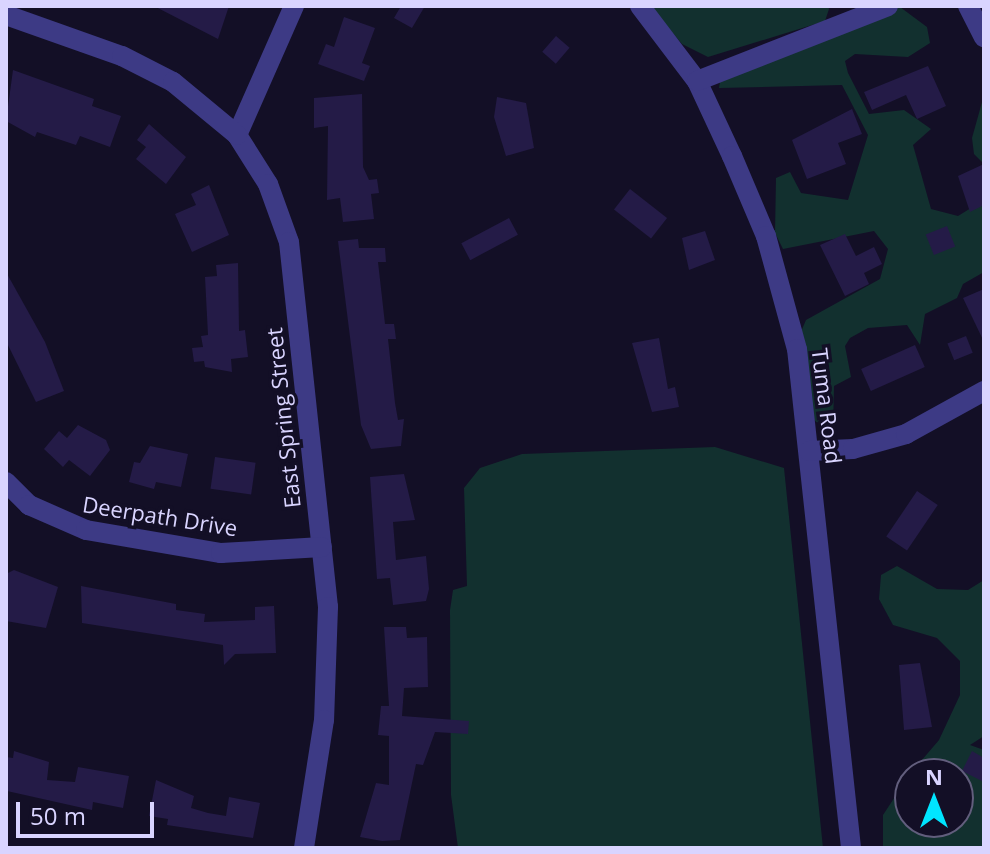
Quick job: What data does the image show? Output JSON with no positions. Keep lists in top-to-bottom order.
{
  "streets": {
    "street": ["Tuma Road", "East Spring Street", "Deerpath Drive"]
  },
  "crossings": [
    ["East Spring Street", "Deerpath Drive"]
  ],
  "scale_bar": "50 m",
  "north": "top"
}
